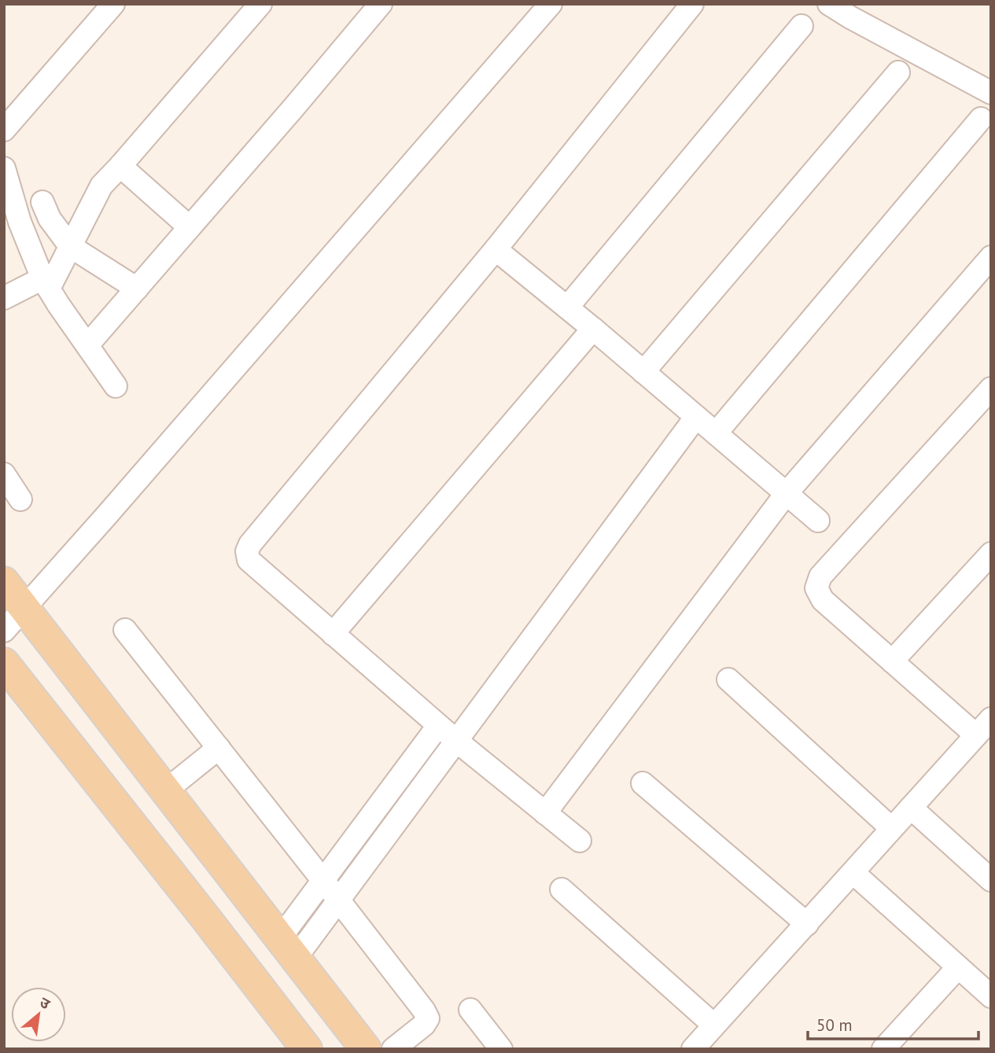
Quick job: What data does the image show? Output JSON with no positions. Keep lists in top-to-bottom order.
{
  "scale_bar": "50 m",
  "north": "top right"
}
